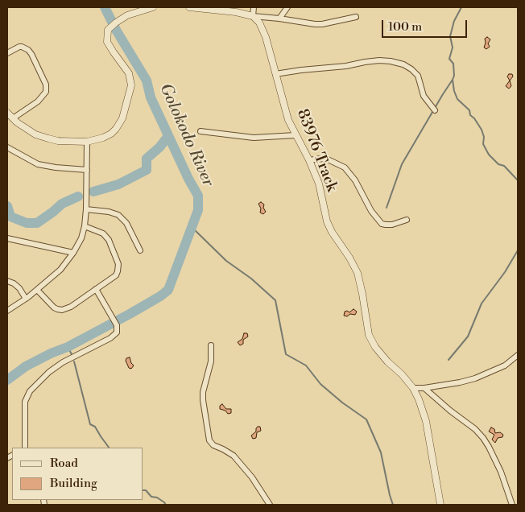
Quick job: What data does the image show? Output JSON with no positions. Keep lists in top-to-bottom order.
{
  "streets": {
    "street": ["83976 Track"]
  },
  "water": ["Golokodo River"],
  "legend": ["Road", "Building"],
  "scale_bar": "100 m"
}
